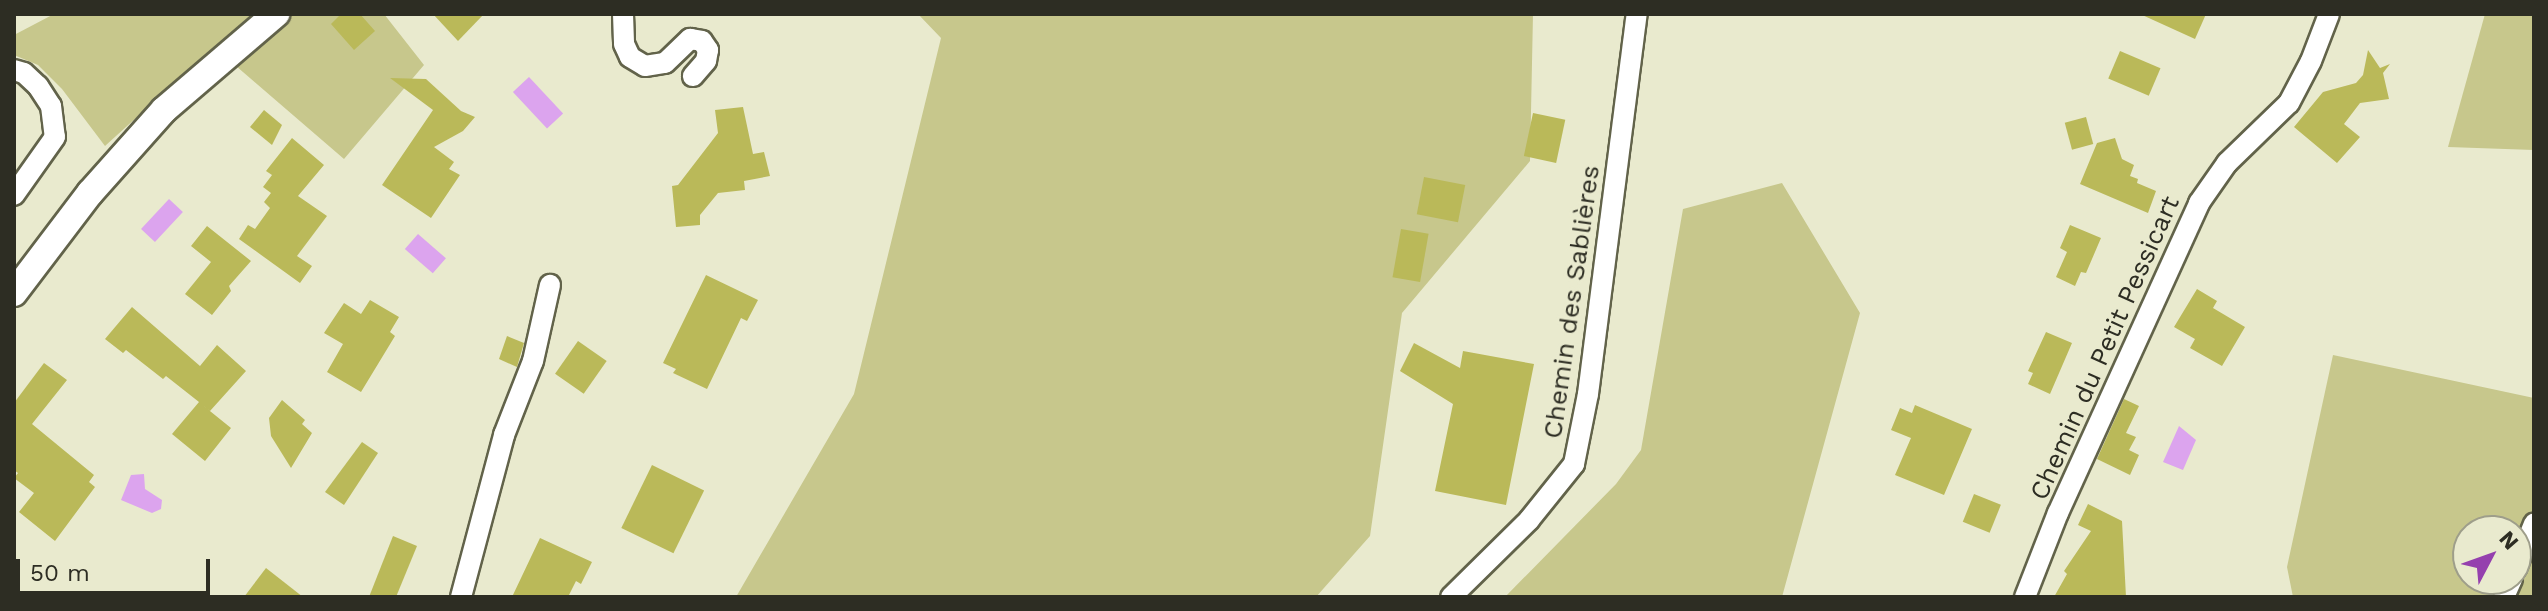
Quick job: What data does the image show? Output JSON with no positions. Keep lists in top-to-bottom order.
{
  "streets": {
    "street": ["Chemin des Sablières", "Chemin du Petit Pessicart"]
  },
  "scale_bar": "50 m",
  "north": "top right"
}
